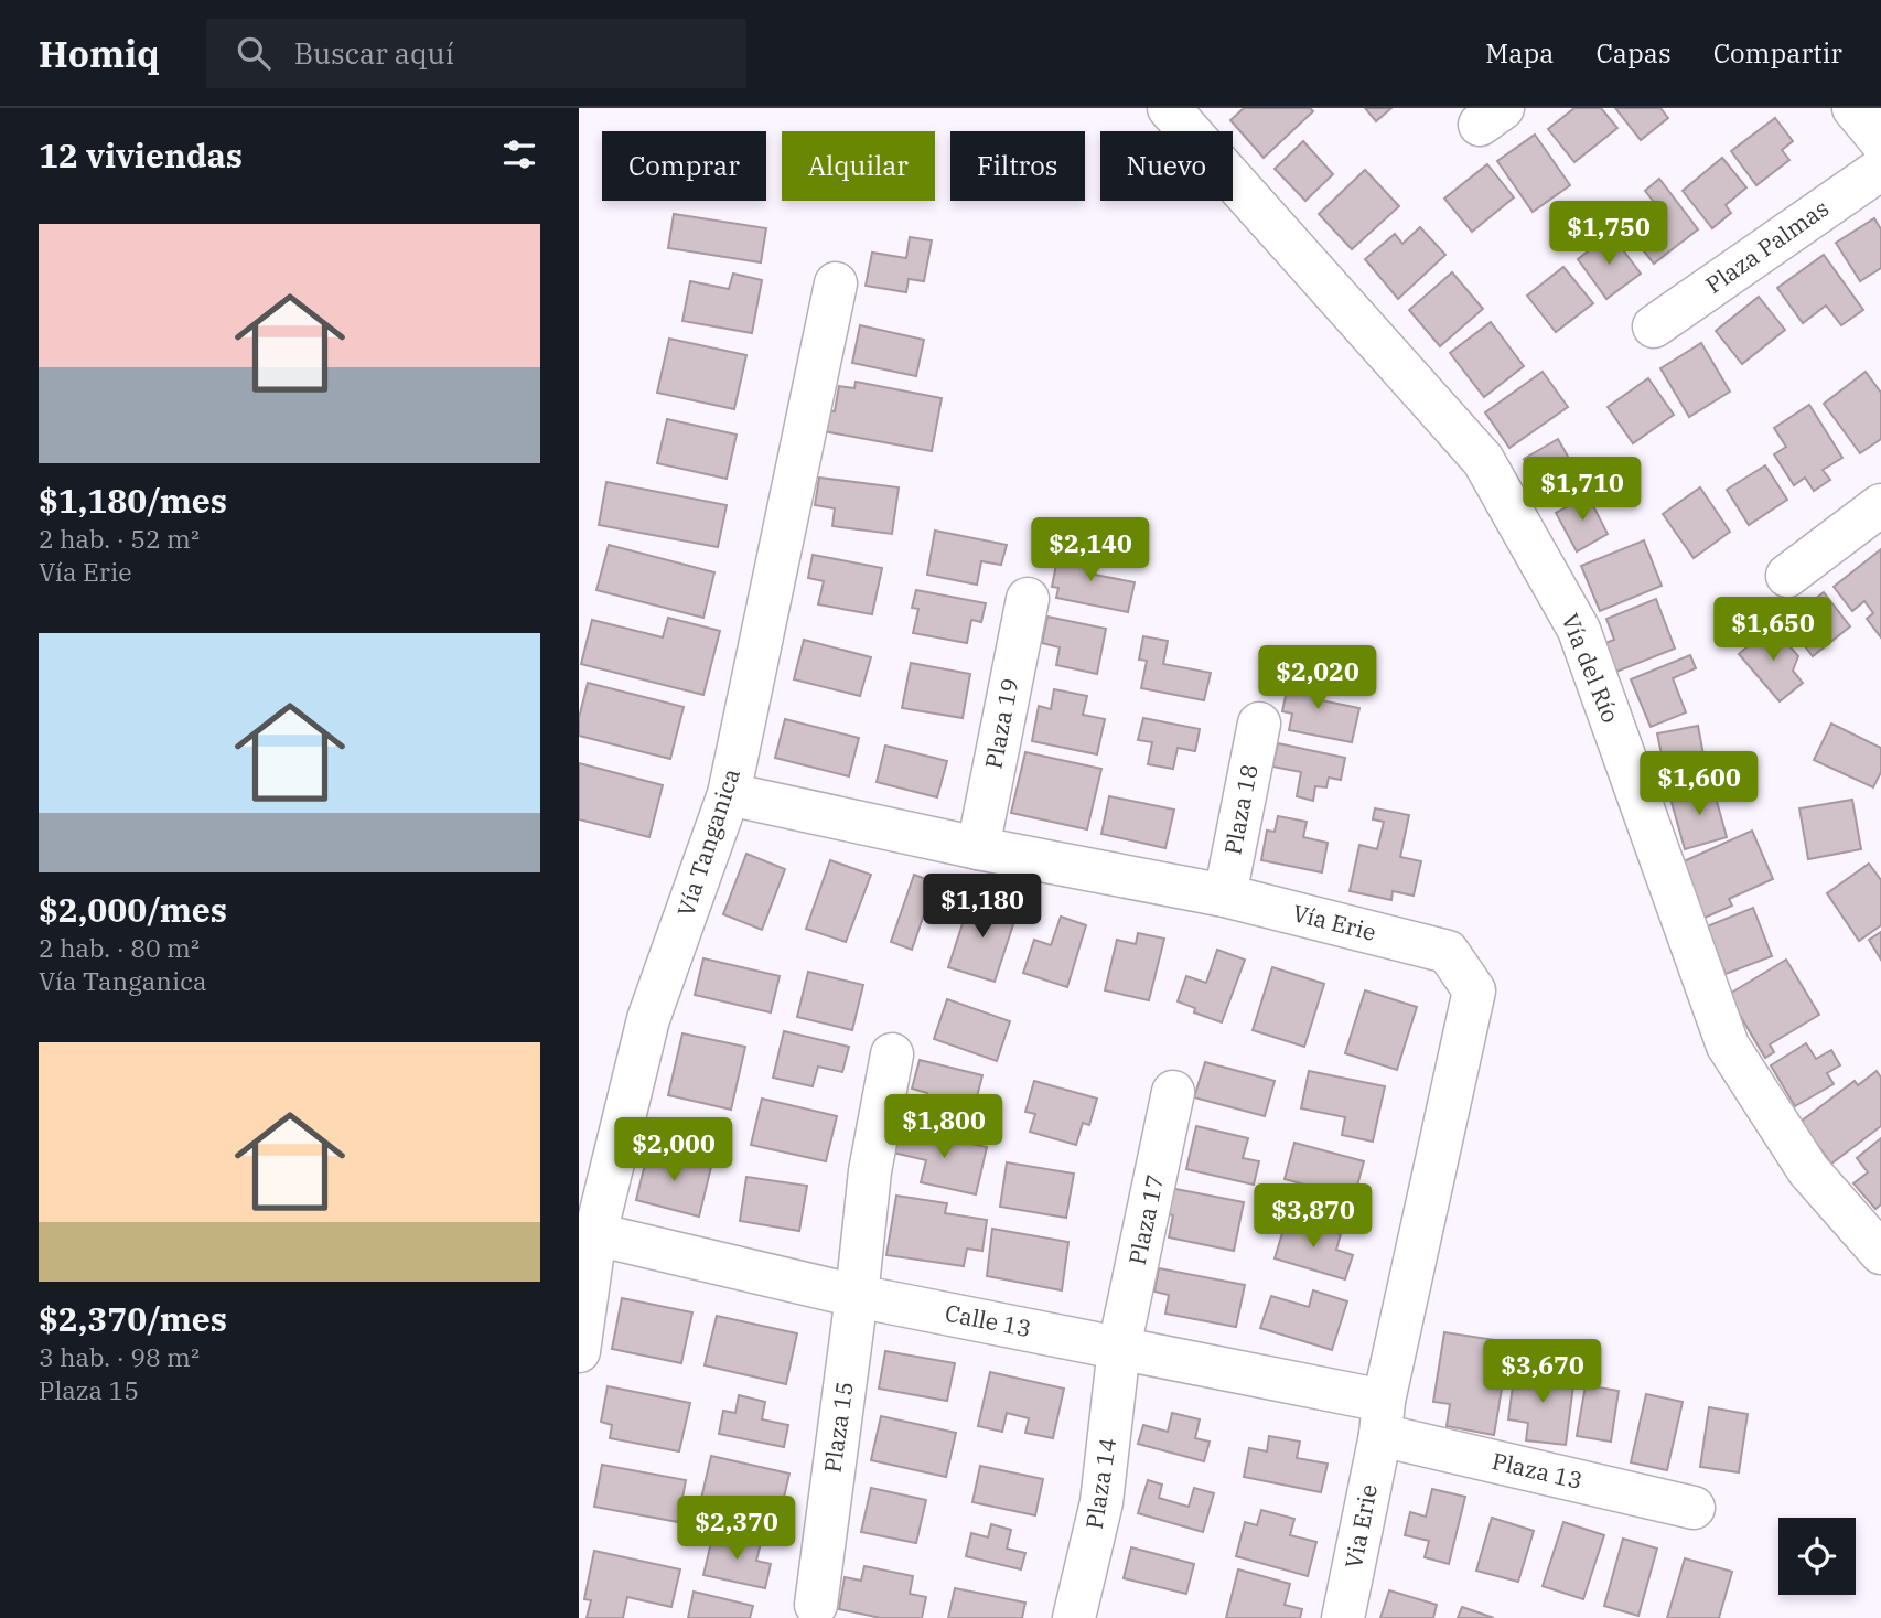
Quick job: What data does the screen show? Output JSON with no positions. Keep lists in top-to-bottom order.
{
  "streets": {
    "street": [
      "Plaza Palmas",
      "Vía del Río",
      "Plaza 19",
      "Plaza 18",
      "Vía Tanganica",
      "Vía Erie",
      "Plaza 17",
      "Calle 13",
      "Plaza 15",
      "Plaza 13",
      "Plaza 14",
      "Via Erie"
    ]
  },
  "crossings": [
    ["Plaza 19", "Vía Erie"],
    ["Plaza 18", "Vía Erie"],
    ["Vía Tanganica", "Vía Erie"],
    ["Vía Tanganica", "Calle 13"],
    ["Vía Erie", "Calle 13"],
    ["Vía Erie", "Plaza 13"],
    ["Vía Erie", "Via Erie"],
    ["Plaza 17", "Calle 13"],
    ["Plaza 17", "Plaza 14"],
    ["Calle 13", "Plaza 15"],
    ["Calle 13", "Plaza 13"],
    ["Calle 13", "Plaza 14"],
    ["Calle 13", "Via Erie"],
    ["Plaza 13", "Via Erie"]
  ],
  "page": {
    "header": "Homiq",
    "search": "Buscar aquí",
    "nav": ["Mapa", "Capas", "Compartir"],
    "heading": "12 viviendas",
    "chip": [
      "Comprar",
      "Alquilar",
      "Filtros",
      "Nuevo"
    ],
    "list": [
      {
        "name": "$1,180/mes",
        "note": "2 hab. · 52 m² · Vía Erie"
      },
      {
        "name": "$2,000/mes",
        "note": "2 hab. · 80 m² · Vía Tanganica"
      },
      {
        "name": "$2,370/mes",
        "note": "3 hab. · 98 m² · Plaza 15"
      }
    ],
    "price": [
      "$1,750",
      "$1,710",
      "$2,140",
      "$1,650",
      "$2,020",
      "$1,600",
      "$1,180",
      "$1,800",
      "$2,000",
      "$3,870",
      "$3,670",
      "$2,370"
    ]
  }
}
